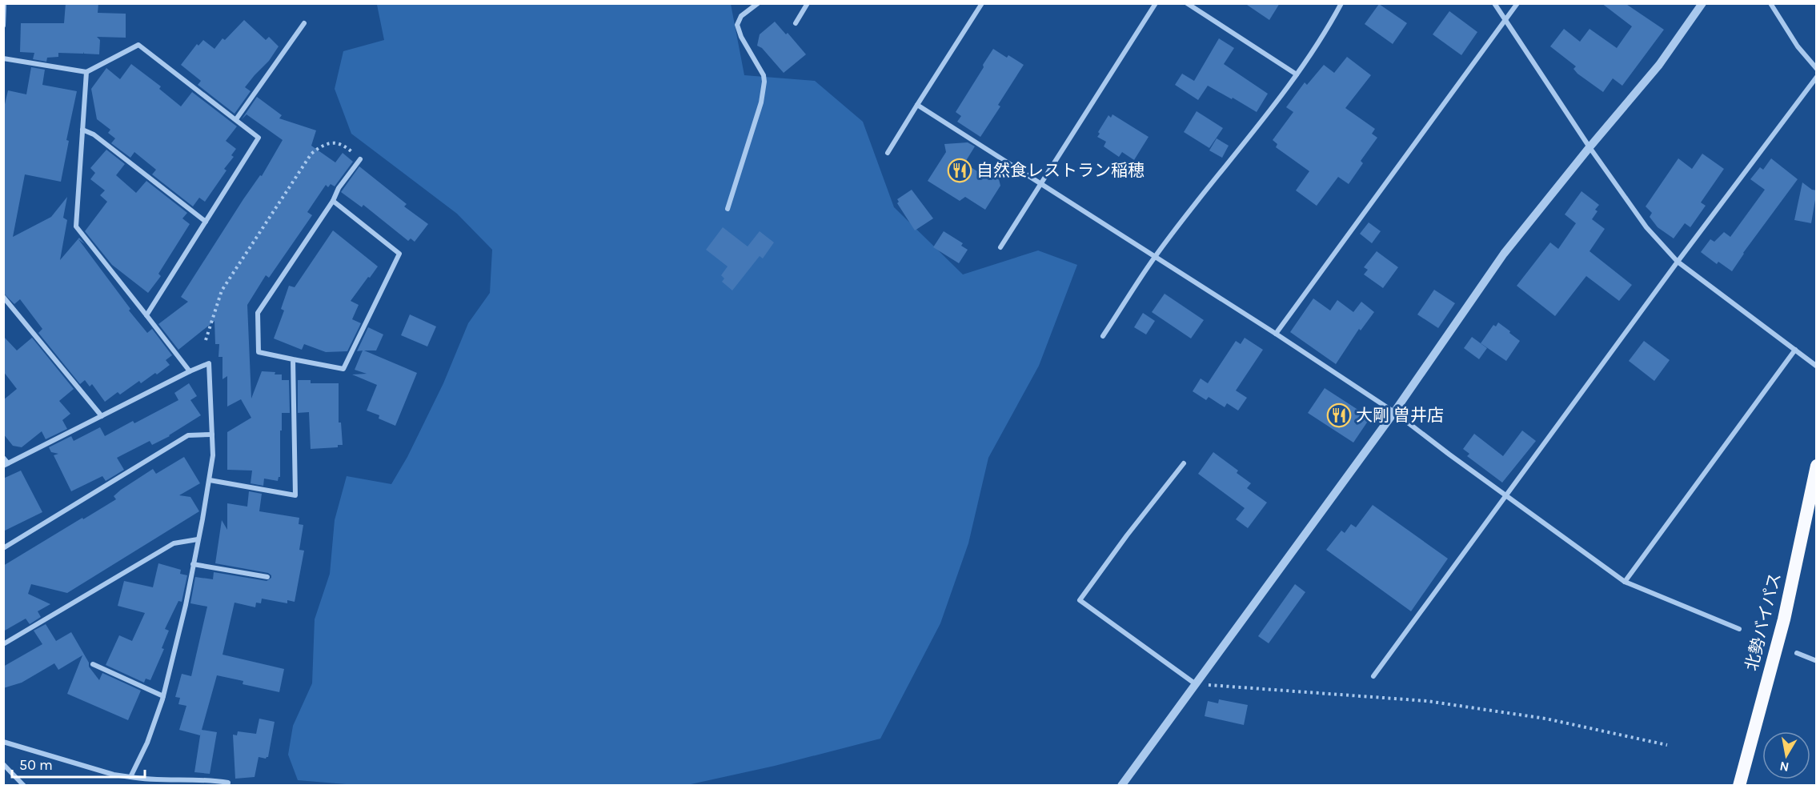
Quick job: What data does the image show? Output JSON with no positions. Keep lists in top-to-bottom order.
{
  "streets": {
    "highway": ["北勢バイパス"]
  },
  "places": {
    "restaurant": ["自然食レストラン稲穂", "大剛 曽井店"]
  },
  "scale_bar": "50 m",
  "north": "bottom"
}
